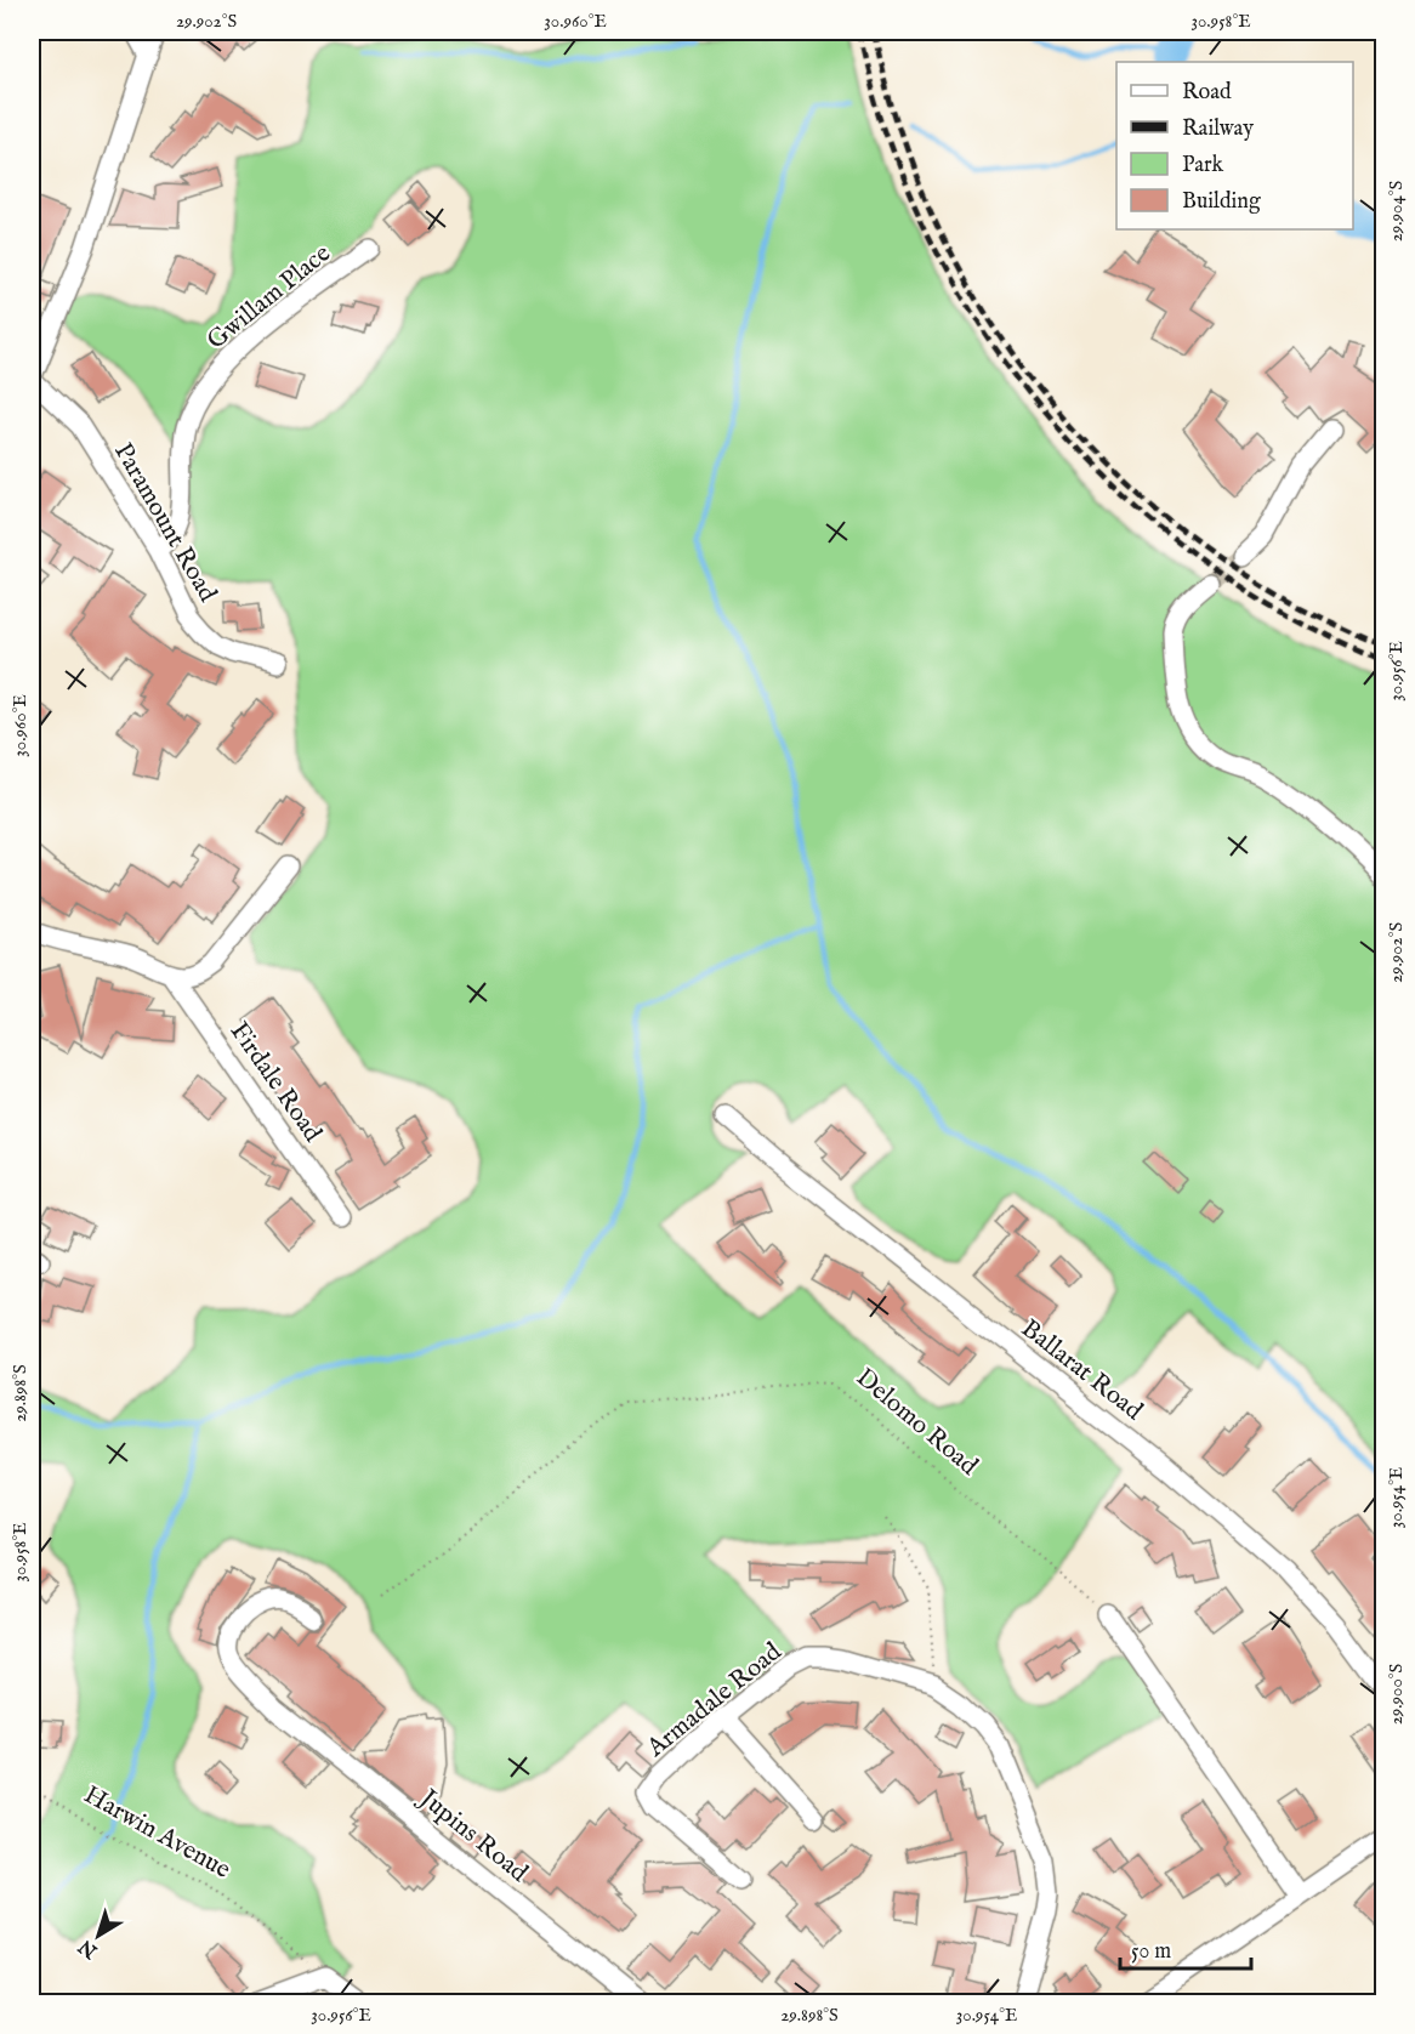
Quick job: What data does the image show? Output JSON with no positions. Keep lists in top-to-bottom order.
{
  "streets": {
    "street": [
      "Gwillam Place",
      "Paramount Road",
      "Firdale Road",
      "Ballarat Road",
      "Armadale Road",
      "Jupins Road"
    ],
    "path": ["Delomo Road", "Harwin Avenue"]
  },
  "crossings": [
    ["Gwillam Place", "Paramount Road"]
  ],
  "legend": [
    "Road",
    "Railway",
    "Park",
    "Building"
  ],
  "scale_bar": "50 m",
  "north": "bottom left",
  "coordinates": [
    "29.902°S",
    "30.960°E",
    "30.958°E",
    "29.904°S",
    "30.956°E",
    "29.898°S",
    "30.954°E",
    "29.900°S"
  ]
}
